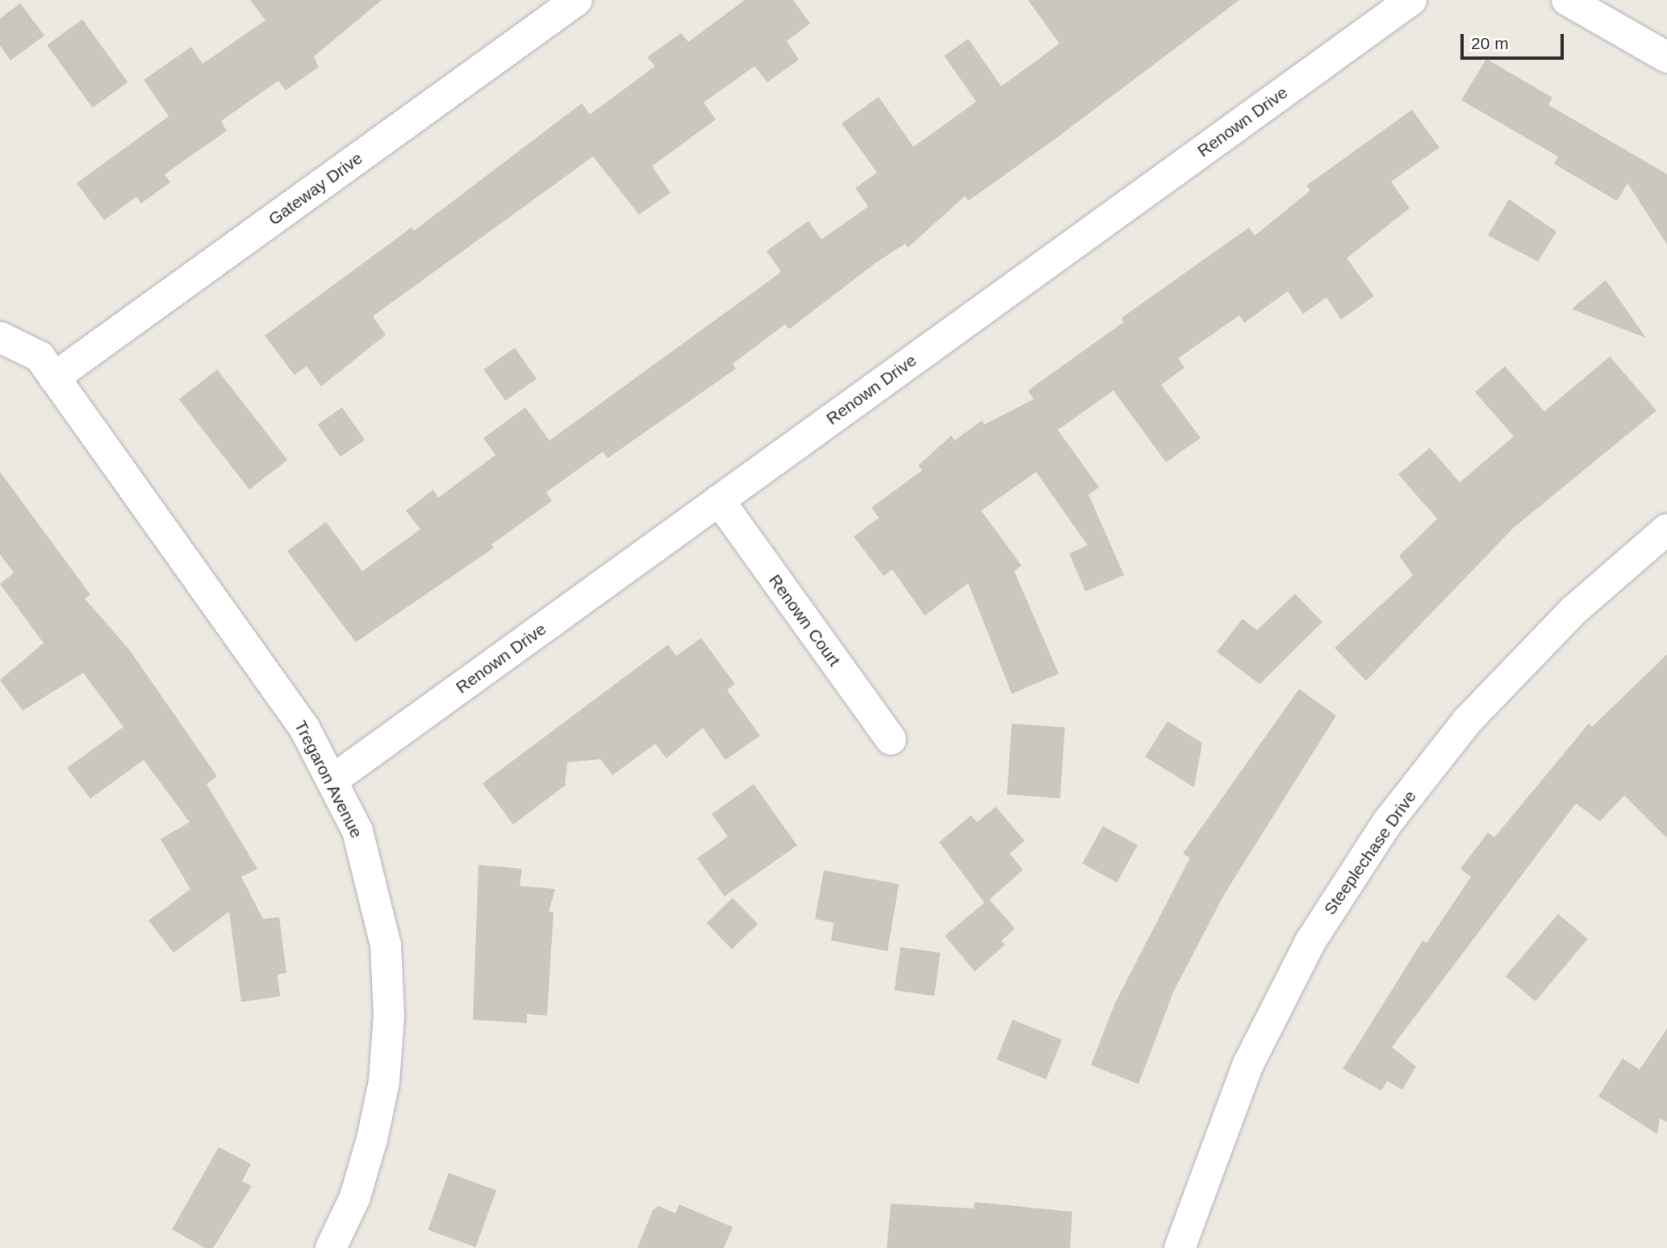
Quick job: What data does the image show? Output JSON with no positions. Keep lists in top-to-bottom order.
{
  "streets": {
    "street": [
      "Renown Drive",
      "Gateway Drive",
      "Renown Court",
      "Tregaron Avenue",
      "Steeplechase Drive"
    ]
  },
  "crossings": [
    ["Renown Drive", "Renown Court"],
    ["Renown Drive", "Tregaron Avenue"],
    ["Gateway Drive", "Tregaron Avenue"]
  ],
  "scale_bar": "20 m"
}
